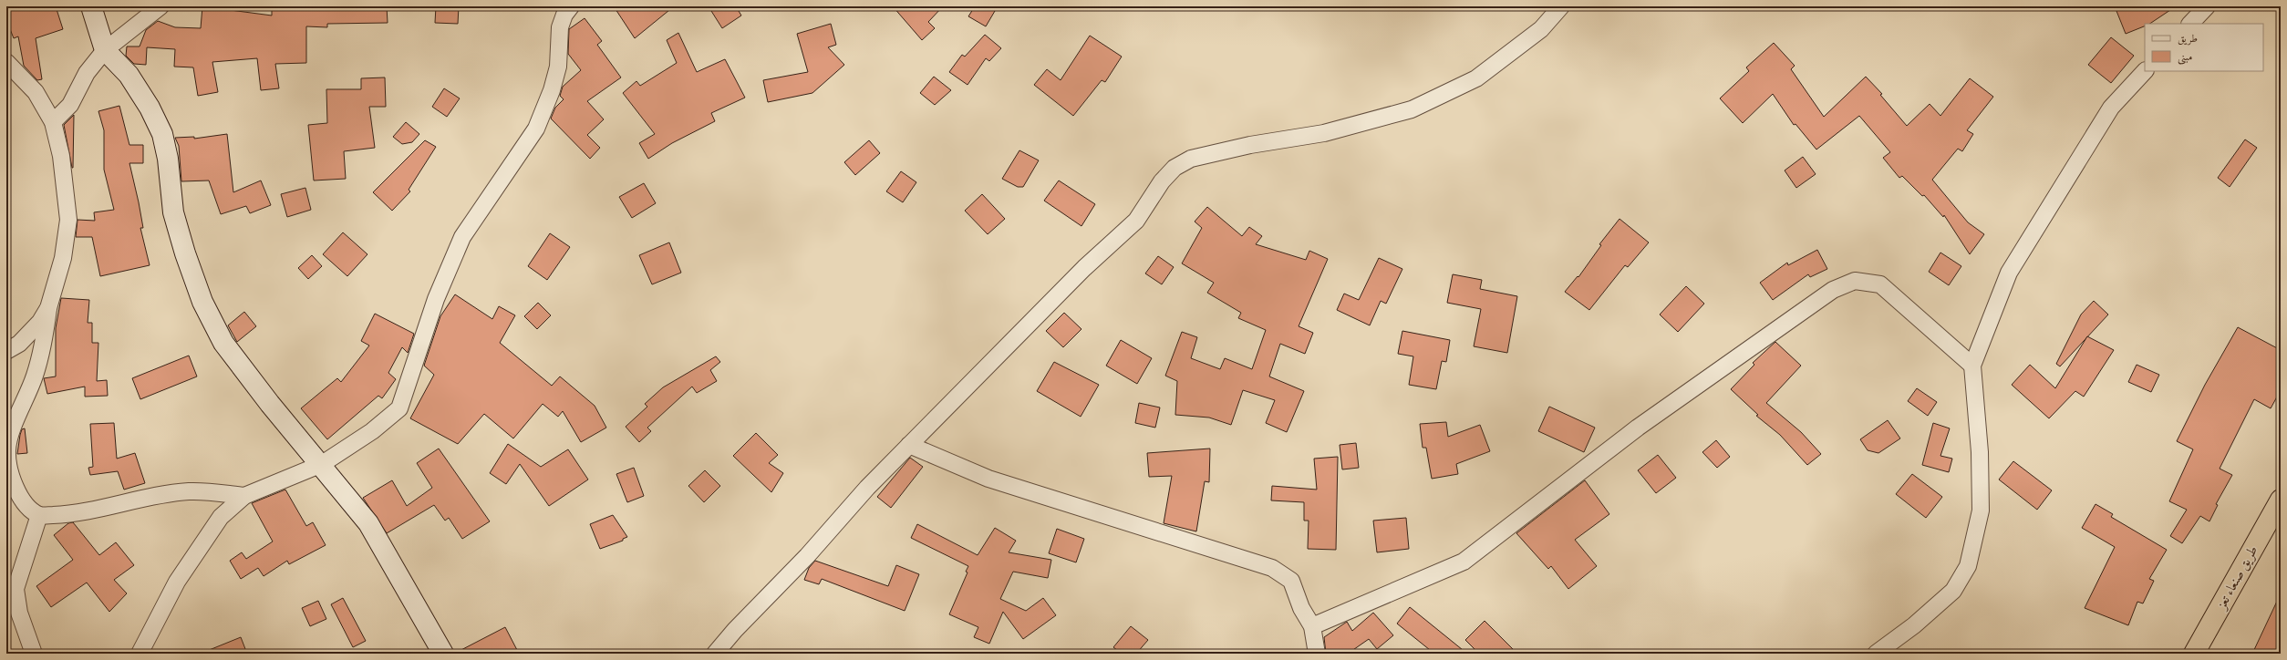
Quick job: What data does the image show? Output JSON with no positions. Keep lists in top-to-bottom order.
{
  "streets": {
    "highway": ["طريق صنعاء تعز"]
  },
  "legend": ["طريق", "مبنى"]
}
